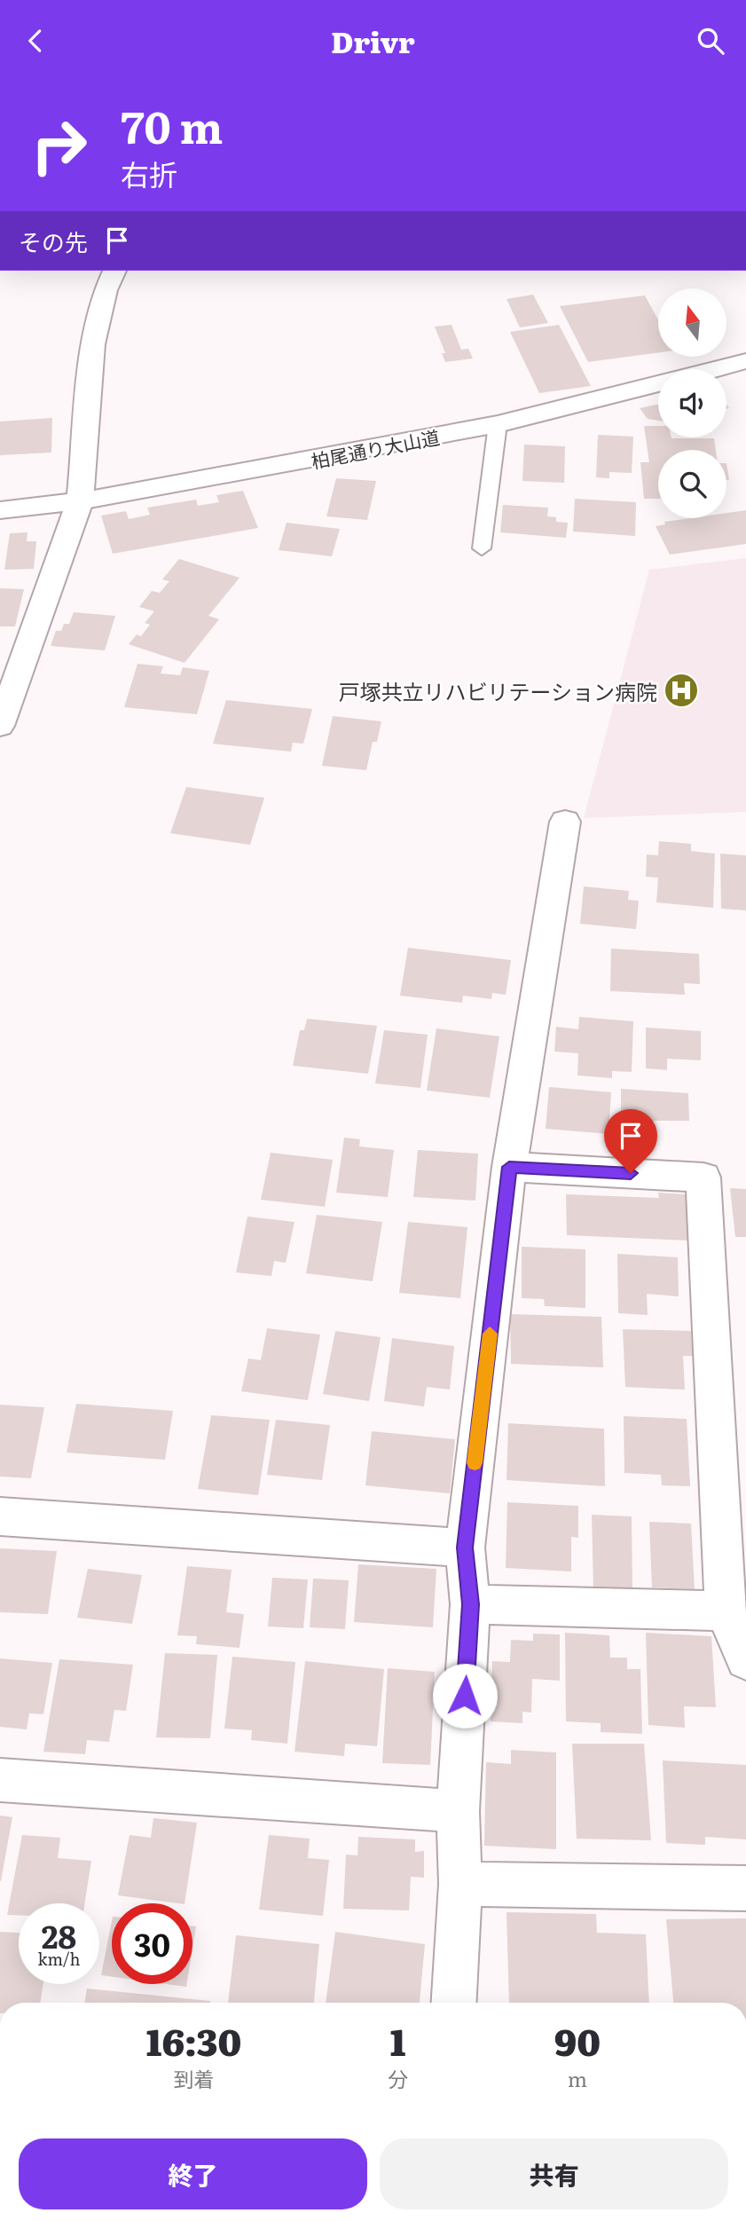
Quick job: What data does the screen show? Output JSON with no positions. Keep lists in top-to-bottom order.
{
  "streets": {
    "street": ["柏尾通り大山道"]
  },
  "places": {
    "hospital": ["戸塚共立リハビリテーション病院"]
  },
  "north": "top",
  "page": {
    "header": "Drivr",
    "turn": ["70 m", "右折"],
    "then": "その先",
    "speed": "28 km/h",
    "limit": "30",
    "eta": [
      "16:30",
      "到着",
      "1",
      "分",
      "90",
      "m"
    ],
    "buttons": ["終了", "共有"]
  }
}
